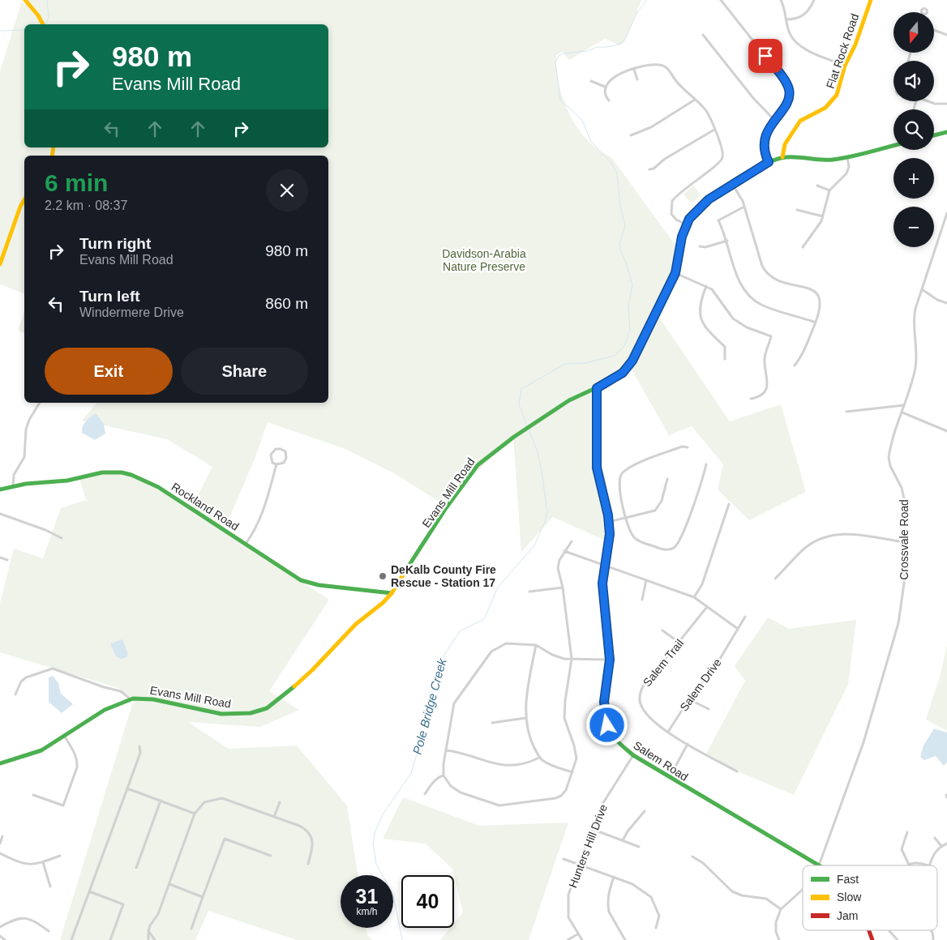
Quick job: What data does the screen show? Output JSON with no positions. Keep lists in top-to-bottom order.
{
  "streets": {
    "street": [
      "Flat Rock Road",
      "Evans Mill Road",
      "Rockland Road",
      "Crossvale Road",
      "Salem Trail",
      "Salem Drive",
      "Salem Road",
      "Hunters Hill Drive"
    ]
  },
  "crossings": [
    ["Flat Rock Road", "Evans Mill Road"],
    ["Evans Mill Road", "Rockland Road"],
    ["Evans Mill Road", "Salem Road"],
    ["Crossvale Road", "Salem Road"],
    ["Salem Trail", "Salem Drive"],
    ["Salem Road", "Hunters Hill Drive"]
  ],
  "water": ["Pole Bridge Creek"],
  "parks": ["Davidson-Arabia Nature Preserve"],
  "places": ["DeKalb County Fire Rescue - Station 17"],
  "legend": ["Fast", "Slow", "Jam"],
  "north": "bottom",
  "page": {
    "map_buttons": ["+", "−"],
    "turn": ["980 m", "Evans Mill Road"],
    "heading": ["6 min", "2.2 km · 08:37"],
    "list": [
      {
        "name": "Turn right",
        "note": "Evans Mill Road",
        "value": "980 m"
      },
      {
        "name": "Turn left",
        "note": "Windermere Drive",
        "value": "860 m"
      }
    ],
    "buttons": ["Exit", "Share"],
    "speed": "31 km/h",
    "limit": "40"
  }
}
